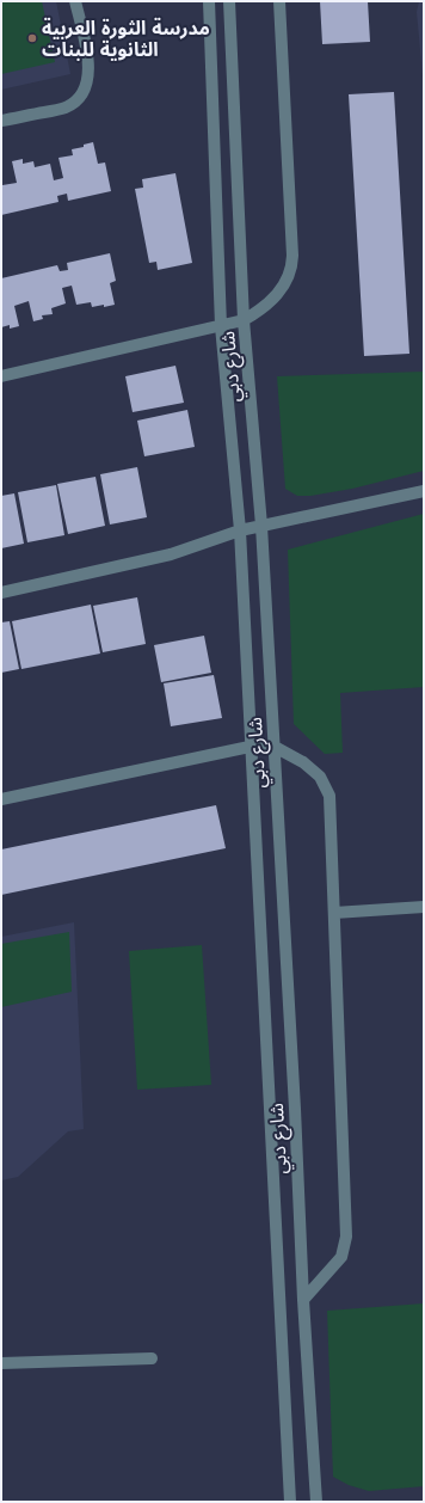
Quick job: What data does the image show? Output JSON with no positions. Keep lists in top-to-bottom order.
{
  "streets": {
    "street": ["شارع دبي"]
  },
  "places": ["مدرسة الثورة العربية الثانوية للبنات"]
}
